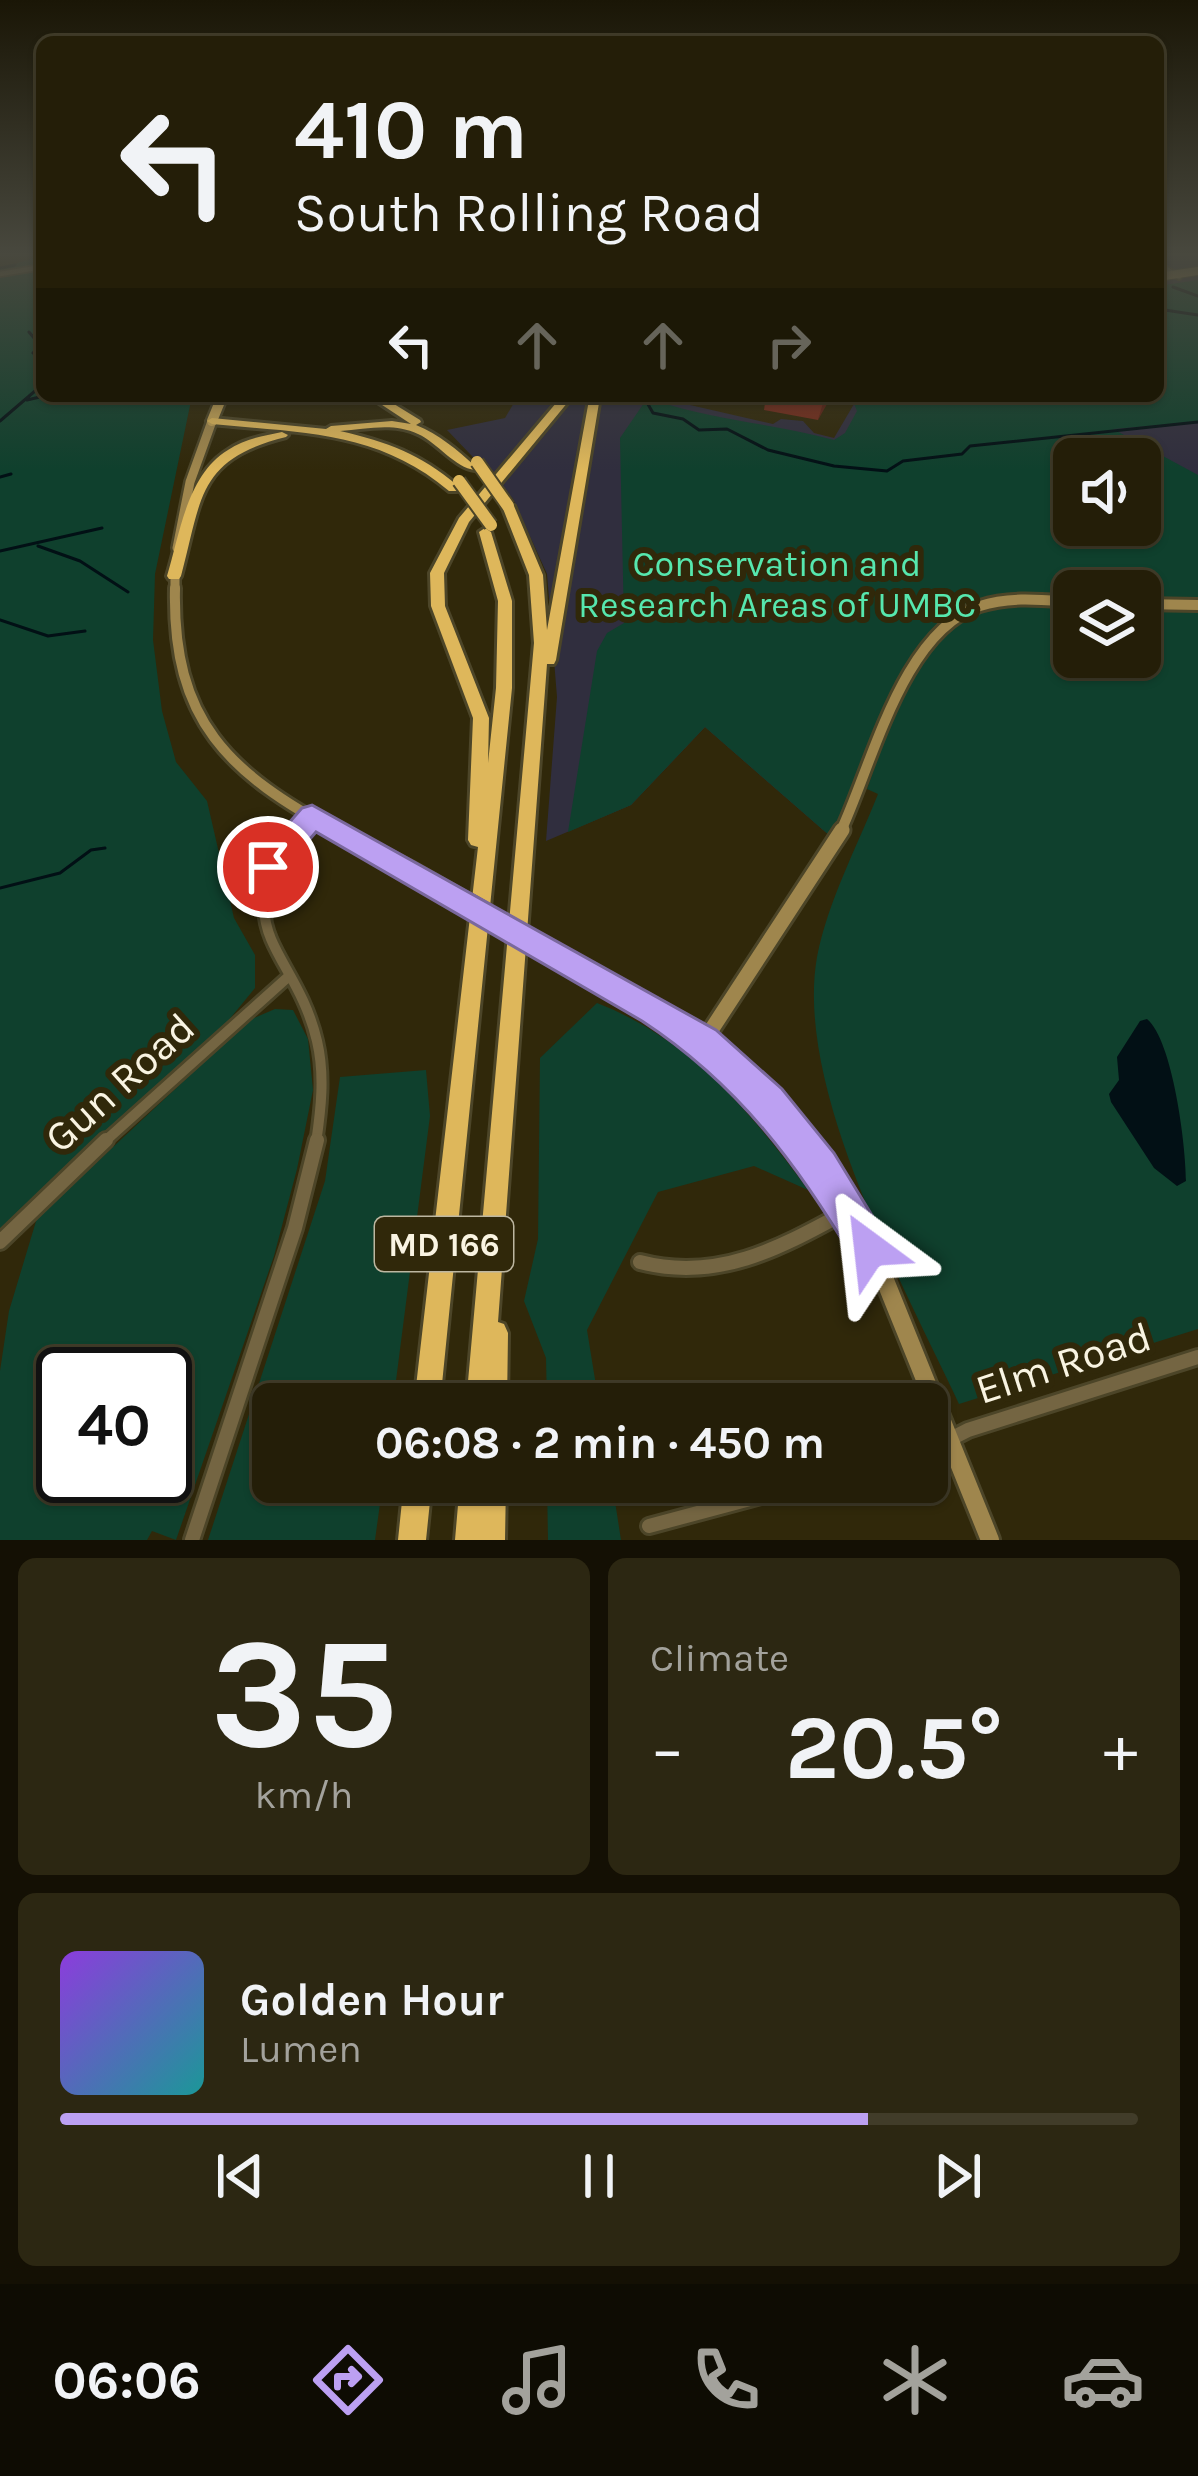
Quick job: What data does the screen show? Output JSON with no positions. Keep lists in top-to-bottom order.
{
  "streets": {
    "highway": ["MD 166"],
    "street": ["Gun Road", "Elm Road"]
  },
  "parks": ["Conservation and Research Areas of UMBC"],
  "page": {
    "turn": ["410 m", "South Rolling Road"],
    "limit": "40",
    "trip": "06:08 · 2 min · 450 m",
    "tile": [
      ["35", "km/h"],
      "Climate"
    ],
    "heat": ["−", "20.5°", "+"],
    "song": ["Golden Hour", "Lumen"],
    "tabs": "06:06"
  }
}
